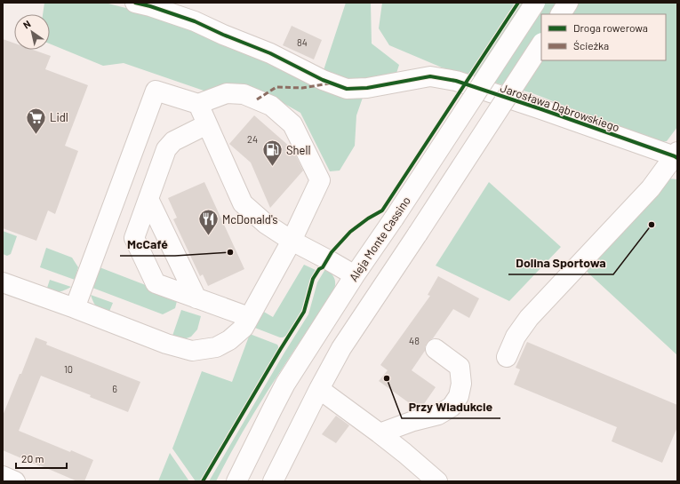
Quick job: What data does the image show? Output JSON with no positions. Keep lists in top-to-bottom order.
{
  "streets": {
    "street": ["Jarosława Dąbrowskiego", "Aleja Monte Cassino"]
  },
  "places": {
    "supermarket": ["Lidl"],
    "fuel station": ["Shell"],
    "other": ["Dolina Sportowa", "McCafé", "Przy Wiadukcie"],
    "restaurant": ["McDonald's"]
  },
  "house_numbers": [
    "84",
    "24",
    "48",
    "10",
    "6"
  ],
  "legend": ["Droga rowerowa", "Ścieżka"],
  "scale_bar": "20 m",
  "north": "top left"
}
